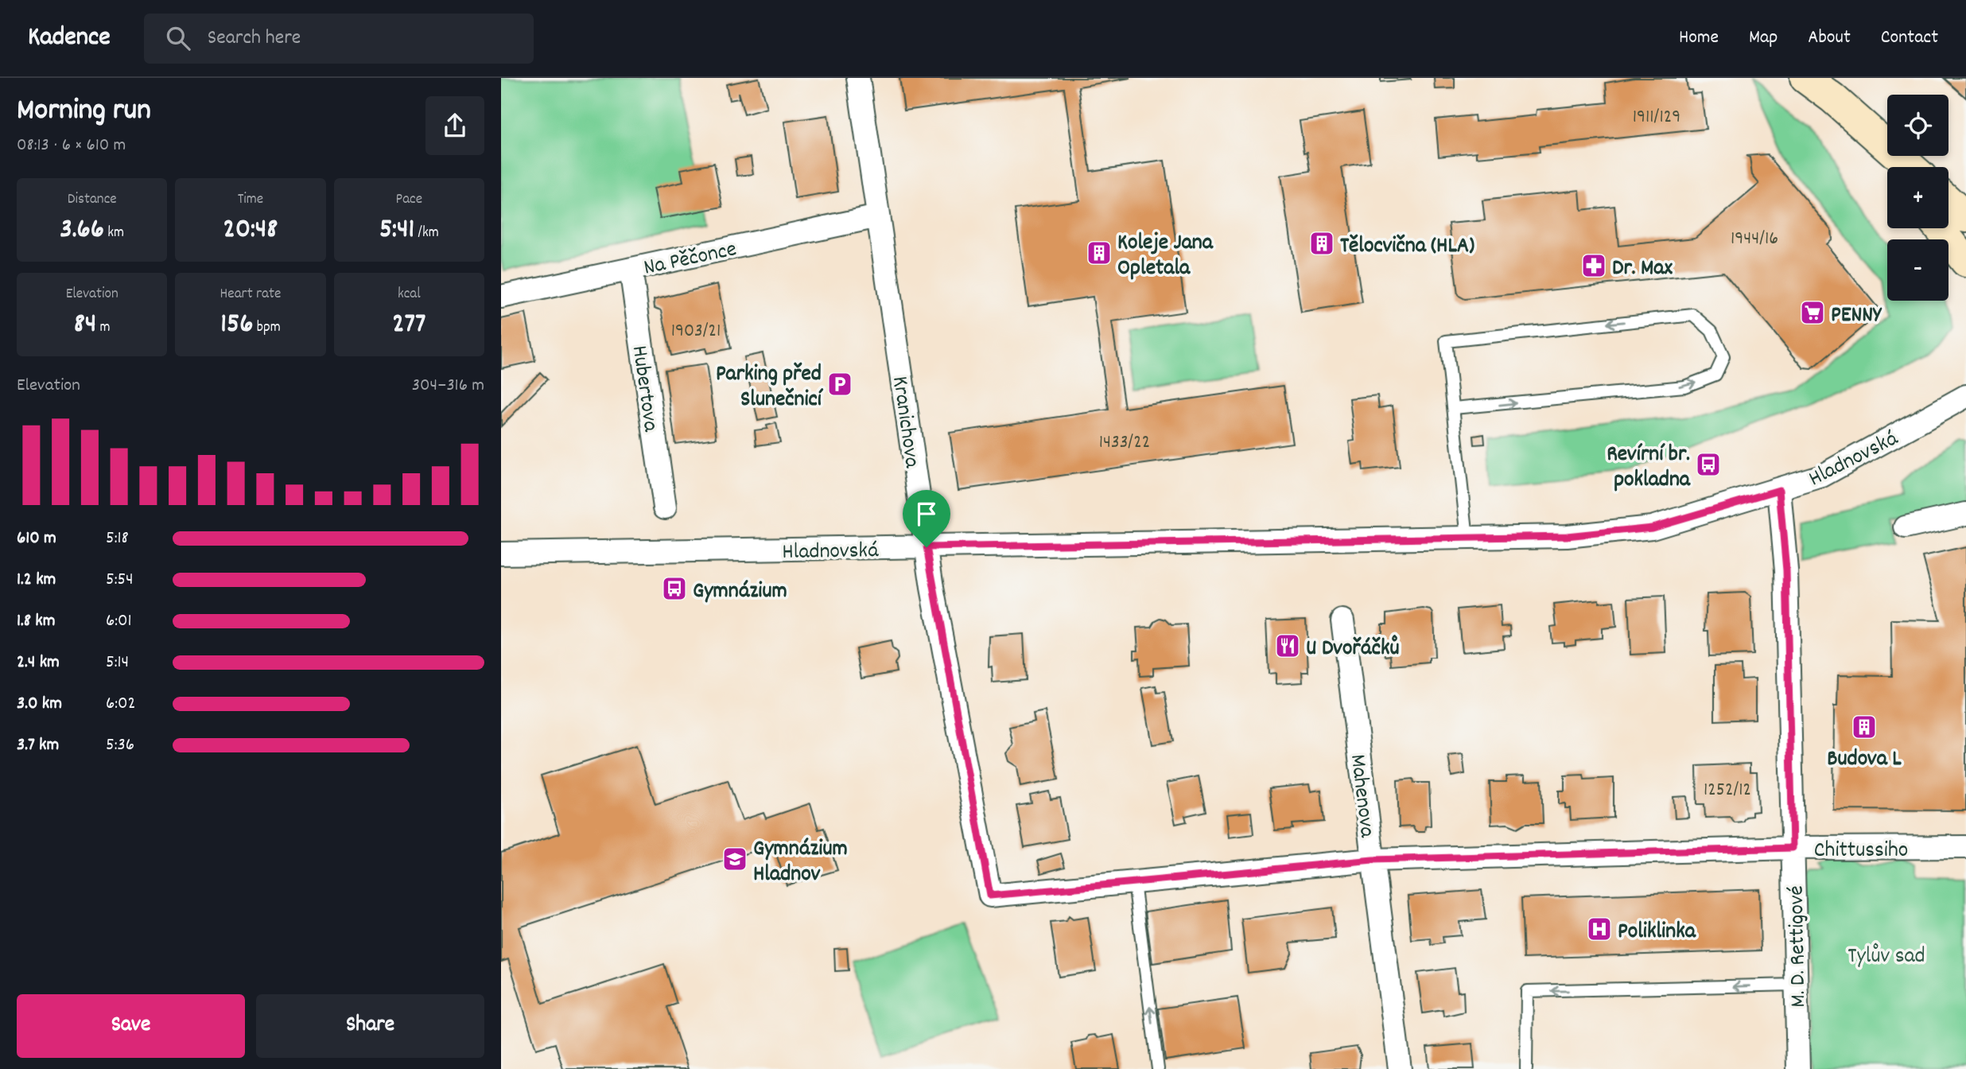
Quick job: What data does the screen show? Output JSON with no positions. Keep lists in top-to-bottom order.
{
  "streets": {
    "street": [
      "Na Pěčonce",
      "Hubertova",
      "Kranichova",
      "Hladnovská",
      "Mahenova",
      "Chittussiho",
      "M. D. Rettigové"
    ]
  },
  "crossings": [
    ["Na Pěčonce", "Hubertova"],
    ["Na Pěčonce", "Kranichova"],
    ["Kranichova", "Hladnovská"],
    ["Kranichova", "Chittussiho"],
    ["Hladnovská", "M. D. Rettigové"],
    ["Mahenova", "Chittussiho"],
    ["Chittussiho", "M. D. Rettigové"]
  ],
  "parks": ["Tylův sad"],
  "places": {
    "building": ["Tělocvična (HLA)", "Koleje Jana Opletala", "Budova L"],
    "pharmacy": ["Dr. Max"],
    "supermarket": ["PENNY"],
    "parking": ["Parking před Slunečnicí"],
    "bus stop": ["Revírní br. pokladna", "Gymnázium"],
    "restaurant": ["U Dvořáčků"],
    "school or university": ["Gymnázium Hladnov"],
    "hospital": ["Poliklinka"]
  },
  "house_numbers": [
    "1911/129",
    "1944/16",
    "1903/21",
    "1433/22",
    "1252/12"
  ],
  "page": {
    "header": "Kadence",
    "search": "Search here",
    "nav": [
      "Home",
      "Map",
      "About",
      "Contact"
    ],
    "heading": ["Morning run", "08:13 · 6 × 610 m"],
    "map_buttons": ["+", "−"],
    "stats": [
      ["Distance", "3.66 km"],
      ["Time", "20:48"],
      ["Pace", "5:41 /km"],
      ["Elevation", "84 m"],
      ["Heart rate", "156 bpm"],
      ["kcal", "277"]
    ],
    "chart": ["Elevation", "304–316 m"],
    "list": [
      {
        "name": "610 m",
        "note": "5:18"
      },
      {
        "name": "1.2 km",
        "note": "5:54"
      },
      {
        "name": "1.8 km",
        "note": "6:01"
      },
      {
        "name": "2.4 km",
        "note": "5:14"
      },
      {
        "name": "3.0 km",
        "note": "6:02"
      },
      {
        "name": "3.7 km",
        "note": "5:36"
      }
    ],
    "buttons": ["Save", "Share"]
  }
}
